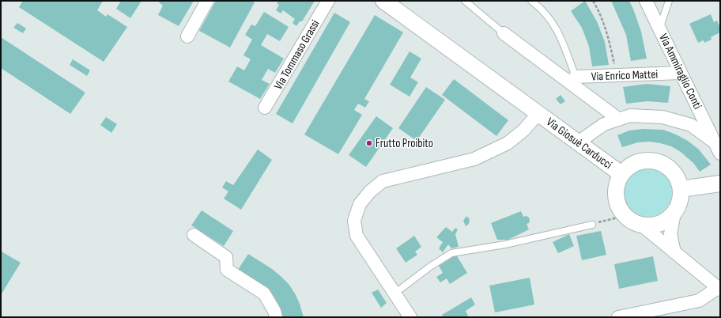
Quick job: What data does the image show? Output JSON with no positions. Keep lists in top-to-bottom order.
{
  "streets": {
    "street": [
      "Via Tommaso Grassi",
      "Via Ammiraglio Conti",
      "Via Enrico Mattei",
      "Via Giosuè Carducci"
    ]
  },
  "crossings": [
    ["Via Ammiraglio Conti", "Via Enrico Mattei"],
    ["Via Ammiraglio Conti", "Via Giosuè Carducci"]
  ],
  "places": ["Frutto Proibito"]
}
